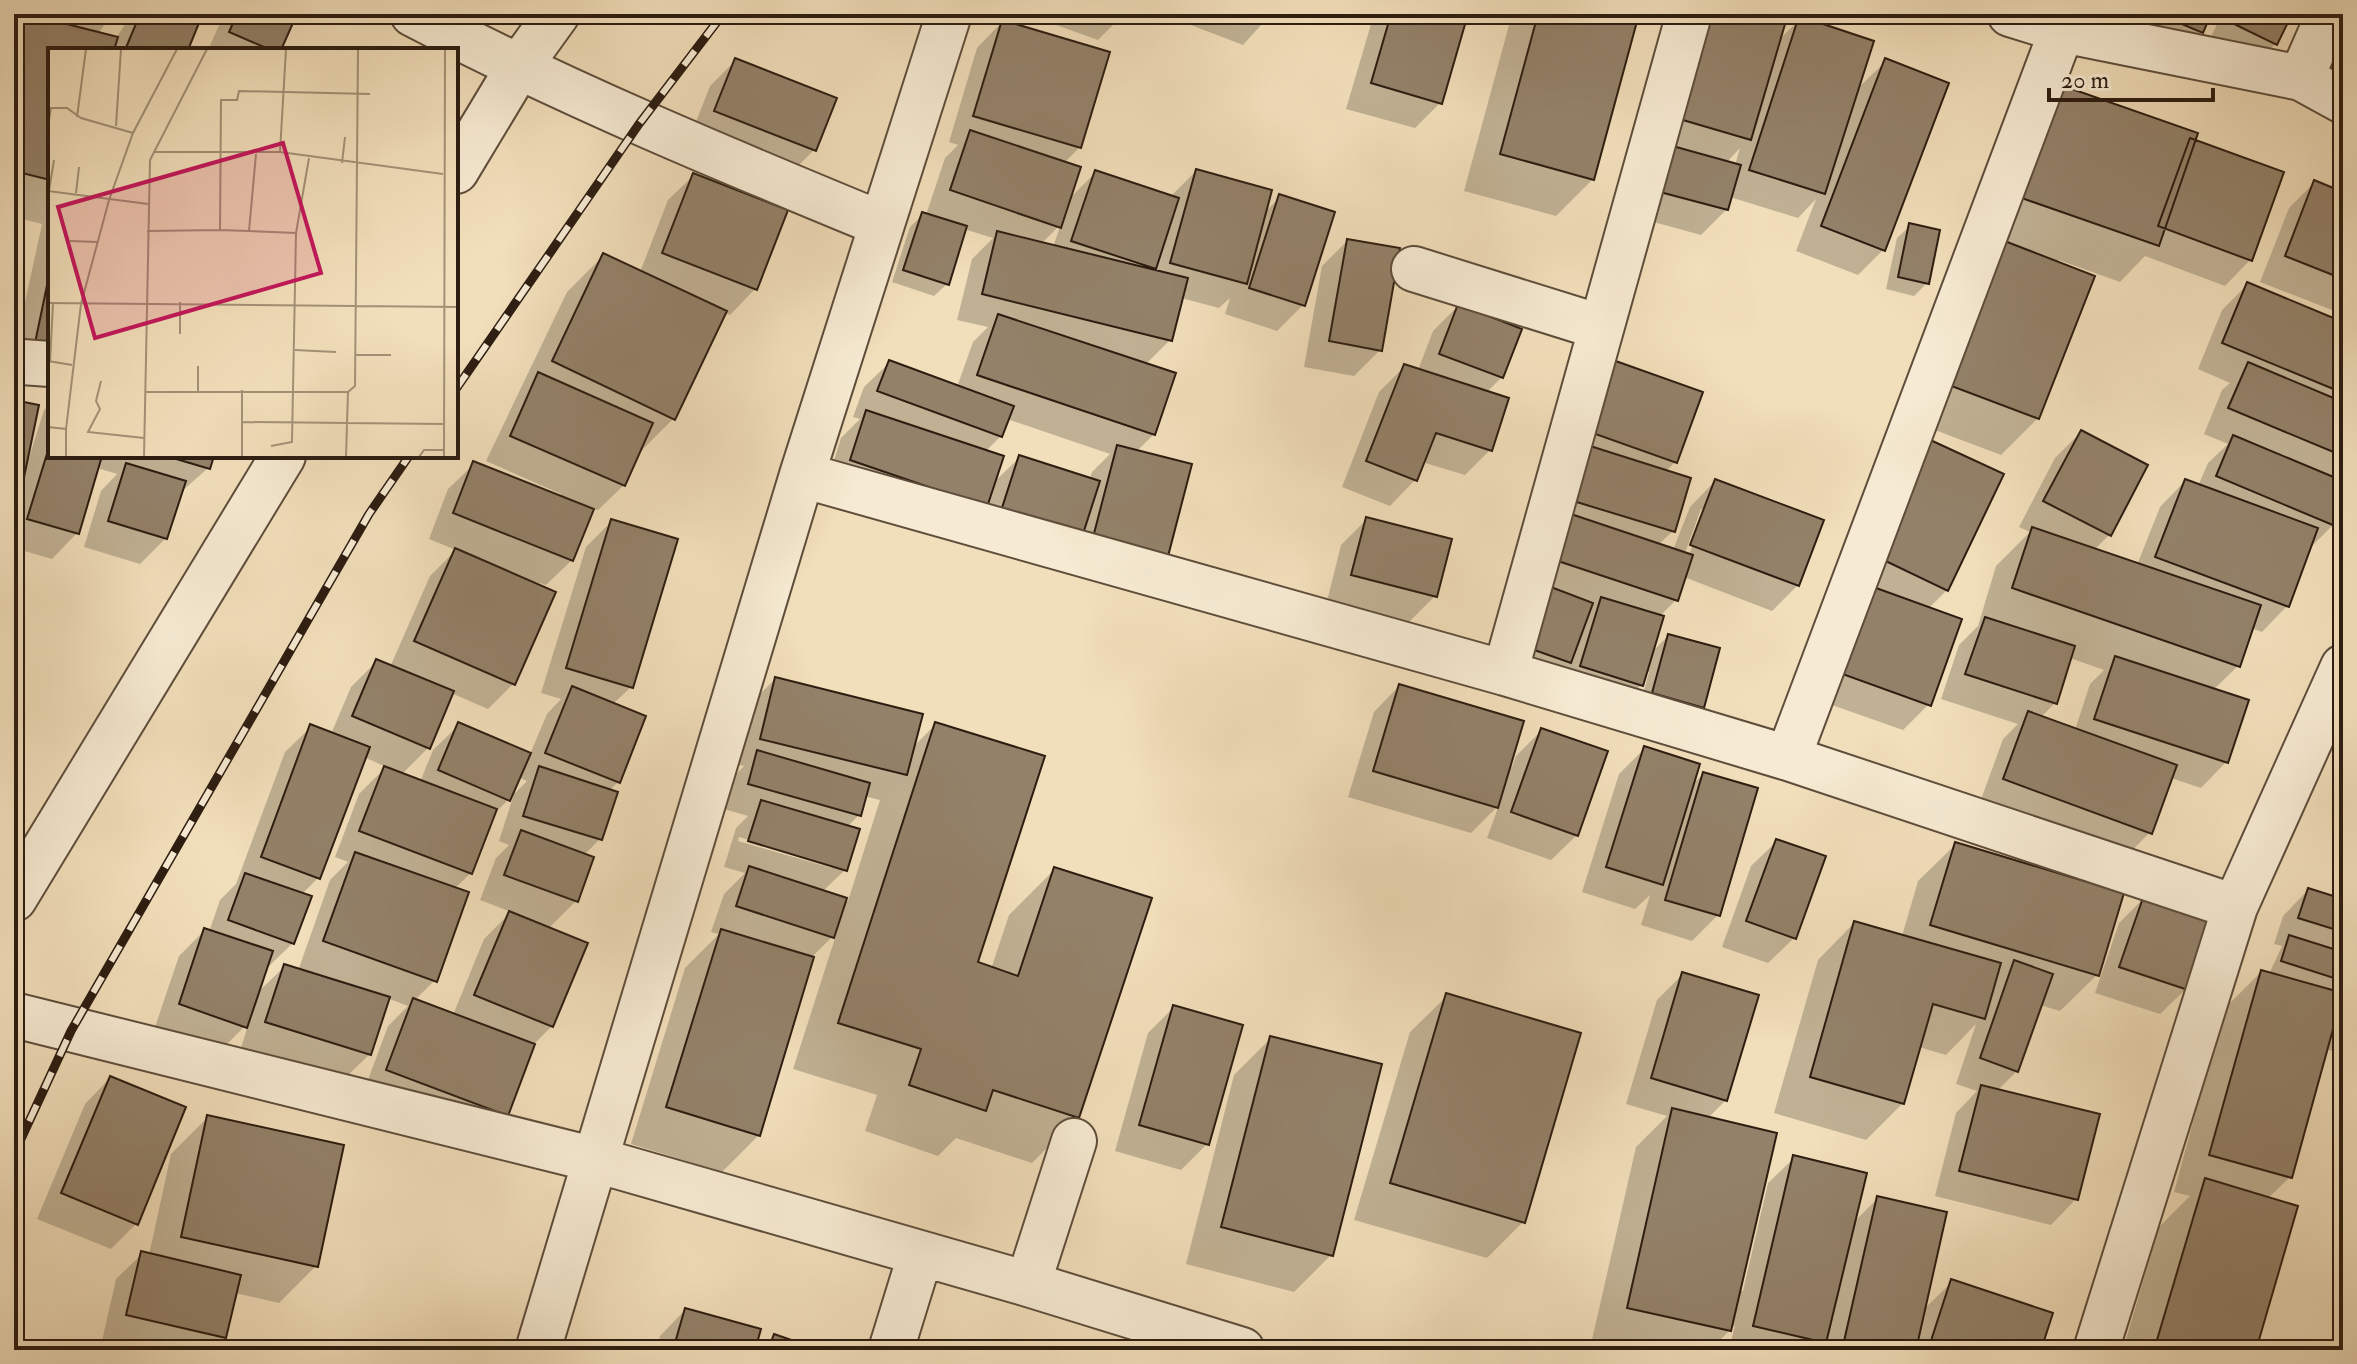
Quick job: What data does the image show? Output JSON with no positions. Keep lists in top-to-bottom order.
{
  "scale_bar": "20 m"
}
